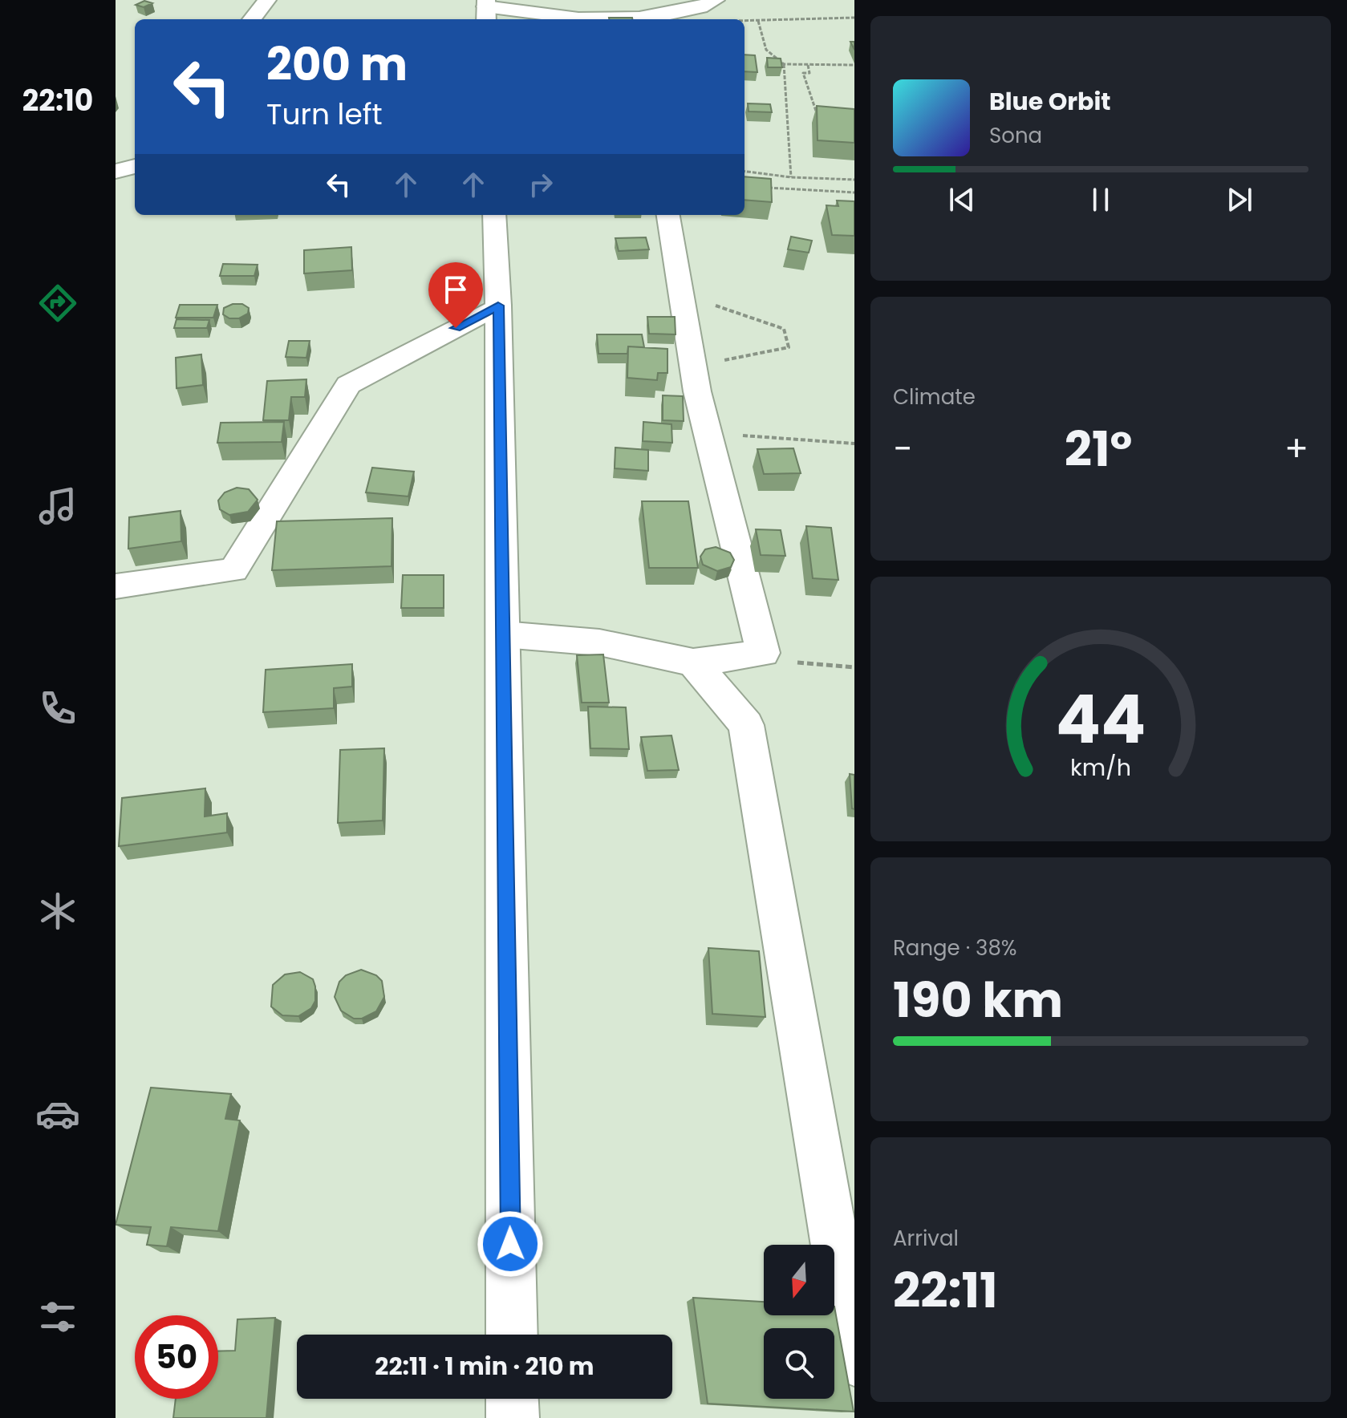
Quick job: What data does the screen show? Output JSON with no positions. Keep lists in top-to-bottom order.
{
  "north": "bottom",
  "page": {
    "tabs": "22:10",
    "turn": ["200 m", "Turn left"],
    "song": ["Blue Orbit", "Sona"],
    "tile": [
      "Climate",
      ["Range · 38%", "190 km"],
      ["Arrival", "22:11"]
    ],
    "heat": ["−", "21°", "+"],
    "limit": "50",
    "trip": "22:11 · 1 min · 210 m",
    "gauge": ["44", "km/h"]
  }
}
